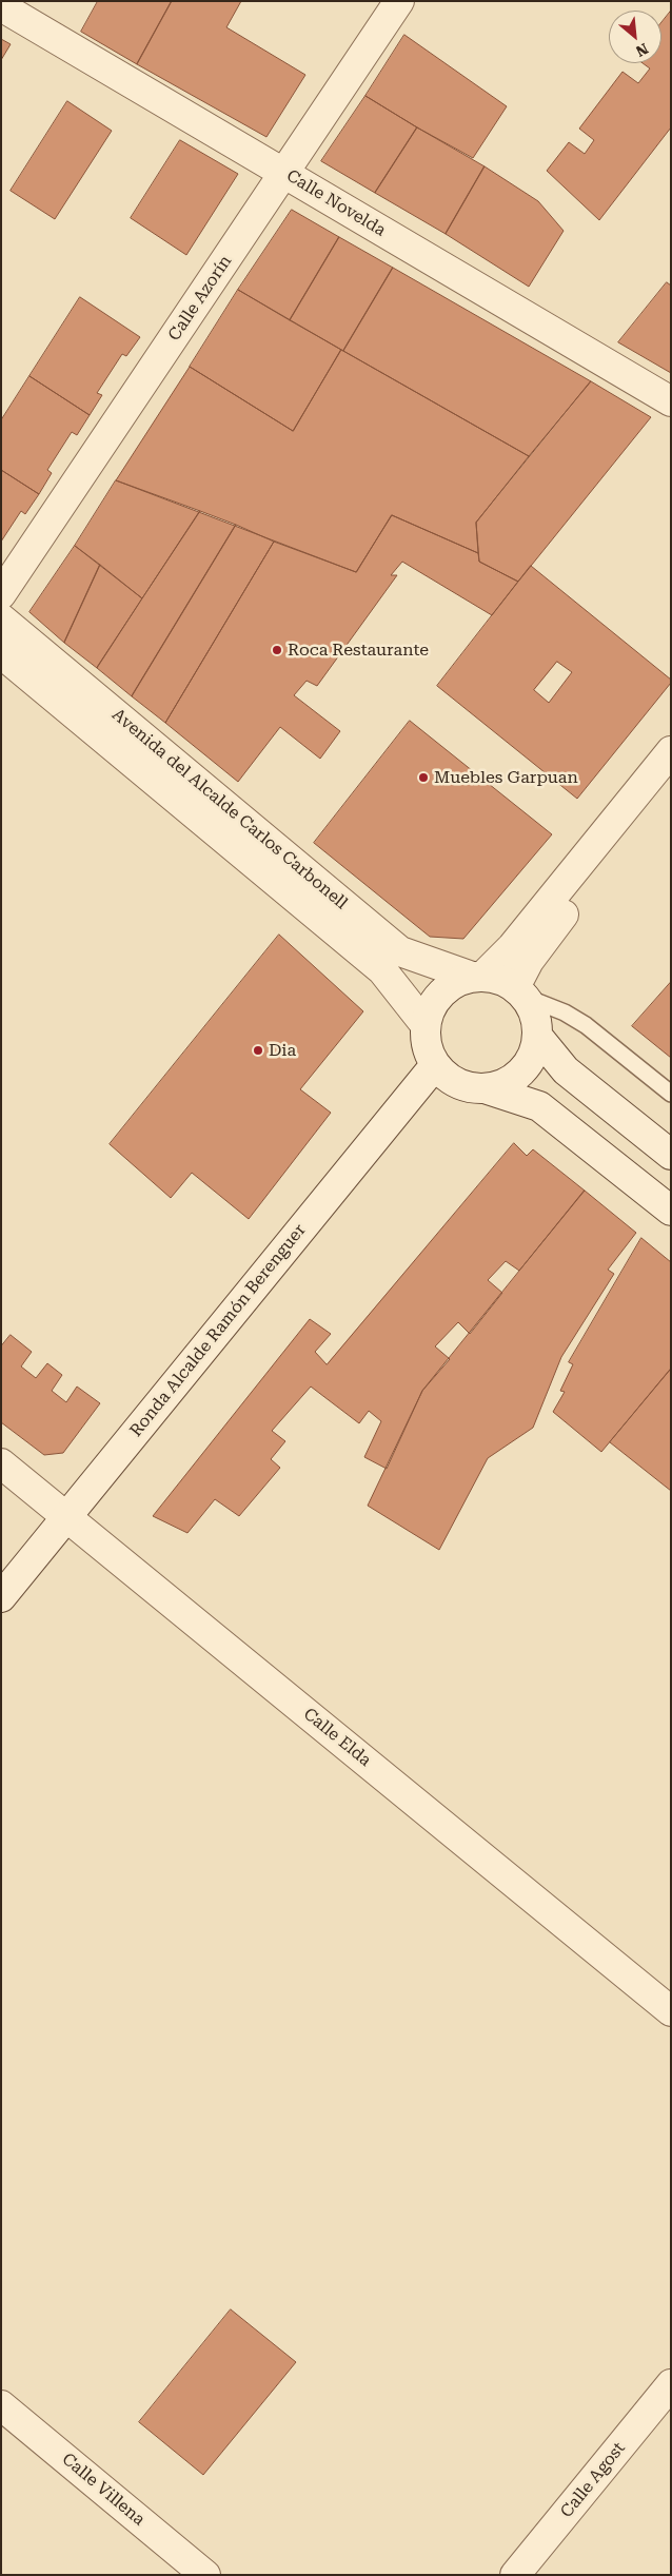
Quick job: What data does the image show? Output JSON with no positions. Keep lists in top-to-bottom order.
{
  "streets": {
    "street": [
      "Calle Novelda",
      "Calle Azorín",
      "Avenida del Alcalde Carlos Carbonell",
      "Ronda Alcalde Ramón Berenguer",
      "Calle Elda",
      "Calle Agost",
      "Calle Villena"
    ]
  },
  "crossings": [
    ["Calle Novelda", "Calle Azorín"],
    ["Avenida del Alcalde Carlos Carbonell", "Ronda Alcalde Ramón Berenguer"],
    ["Ronda Alcalde Ramón Berenguer", "Calle Elda"]
  ],
  "places": ["Roca Restaurante", "Muebles Garpuan", "Dia"],
  "north": "bottom right"
}
